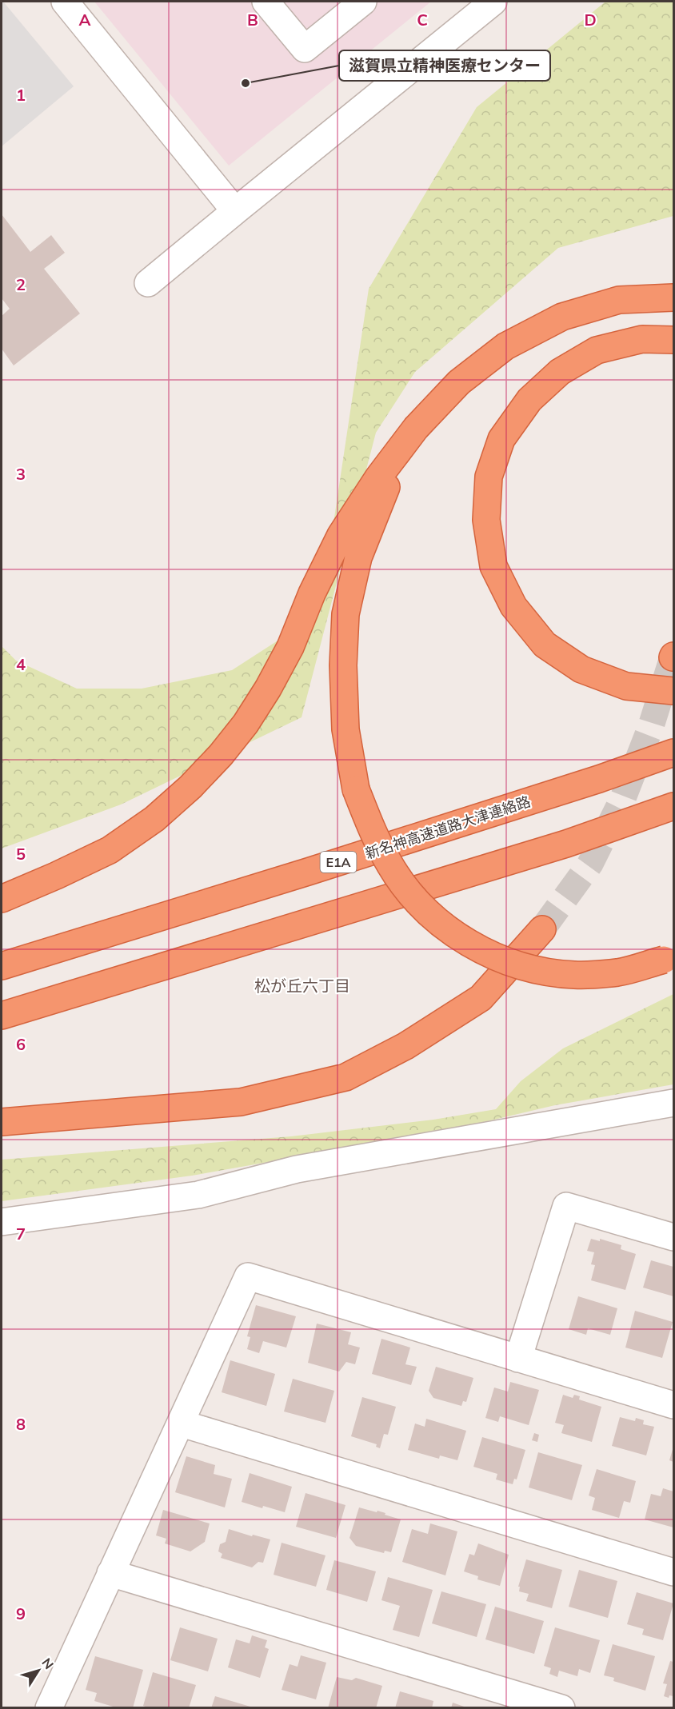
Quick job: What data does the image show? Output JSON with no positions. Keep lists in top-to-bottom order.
{
  "streets": {
    "highway": ["新名神高速道路大津連絡路", "E1A"]
  },
  "districts": ["松が丘六丁目"],
  "places": ["滋賀県立精神医療センター"],
  "north": "top right",
  "grid": {
    "columns": [
      "A",
      "B",
      "C",
      "D"
    ],
    "rows": [
      "1",
      "2",
      "3",
      "4",
      "5",
      "6",
      "7",
      "8",
      "9"
    ]
  }
}
